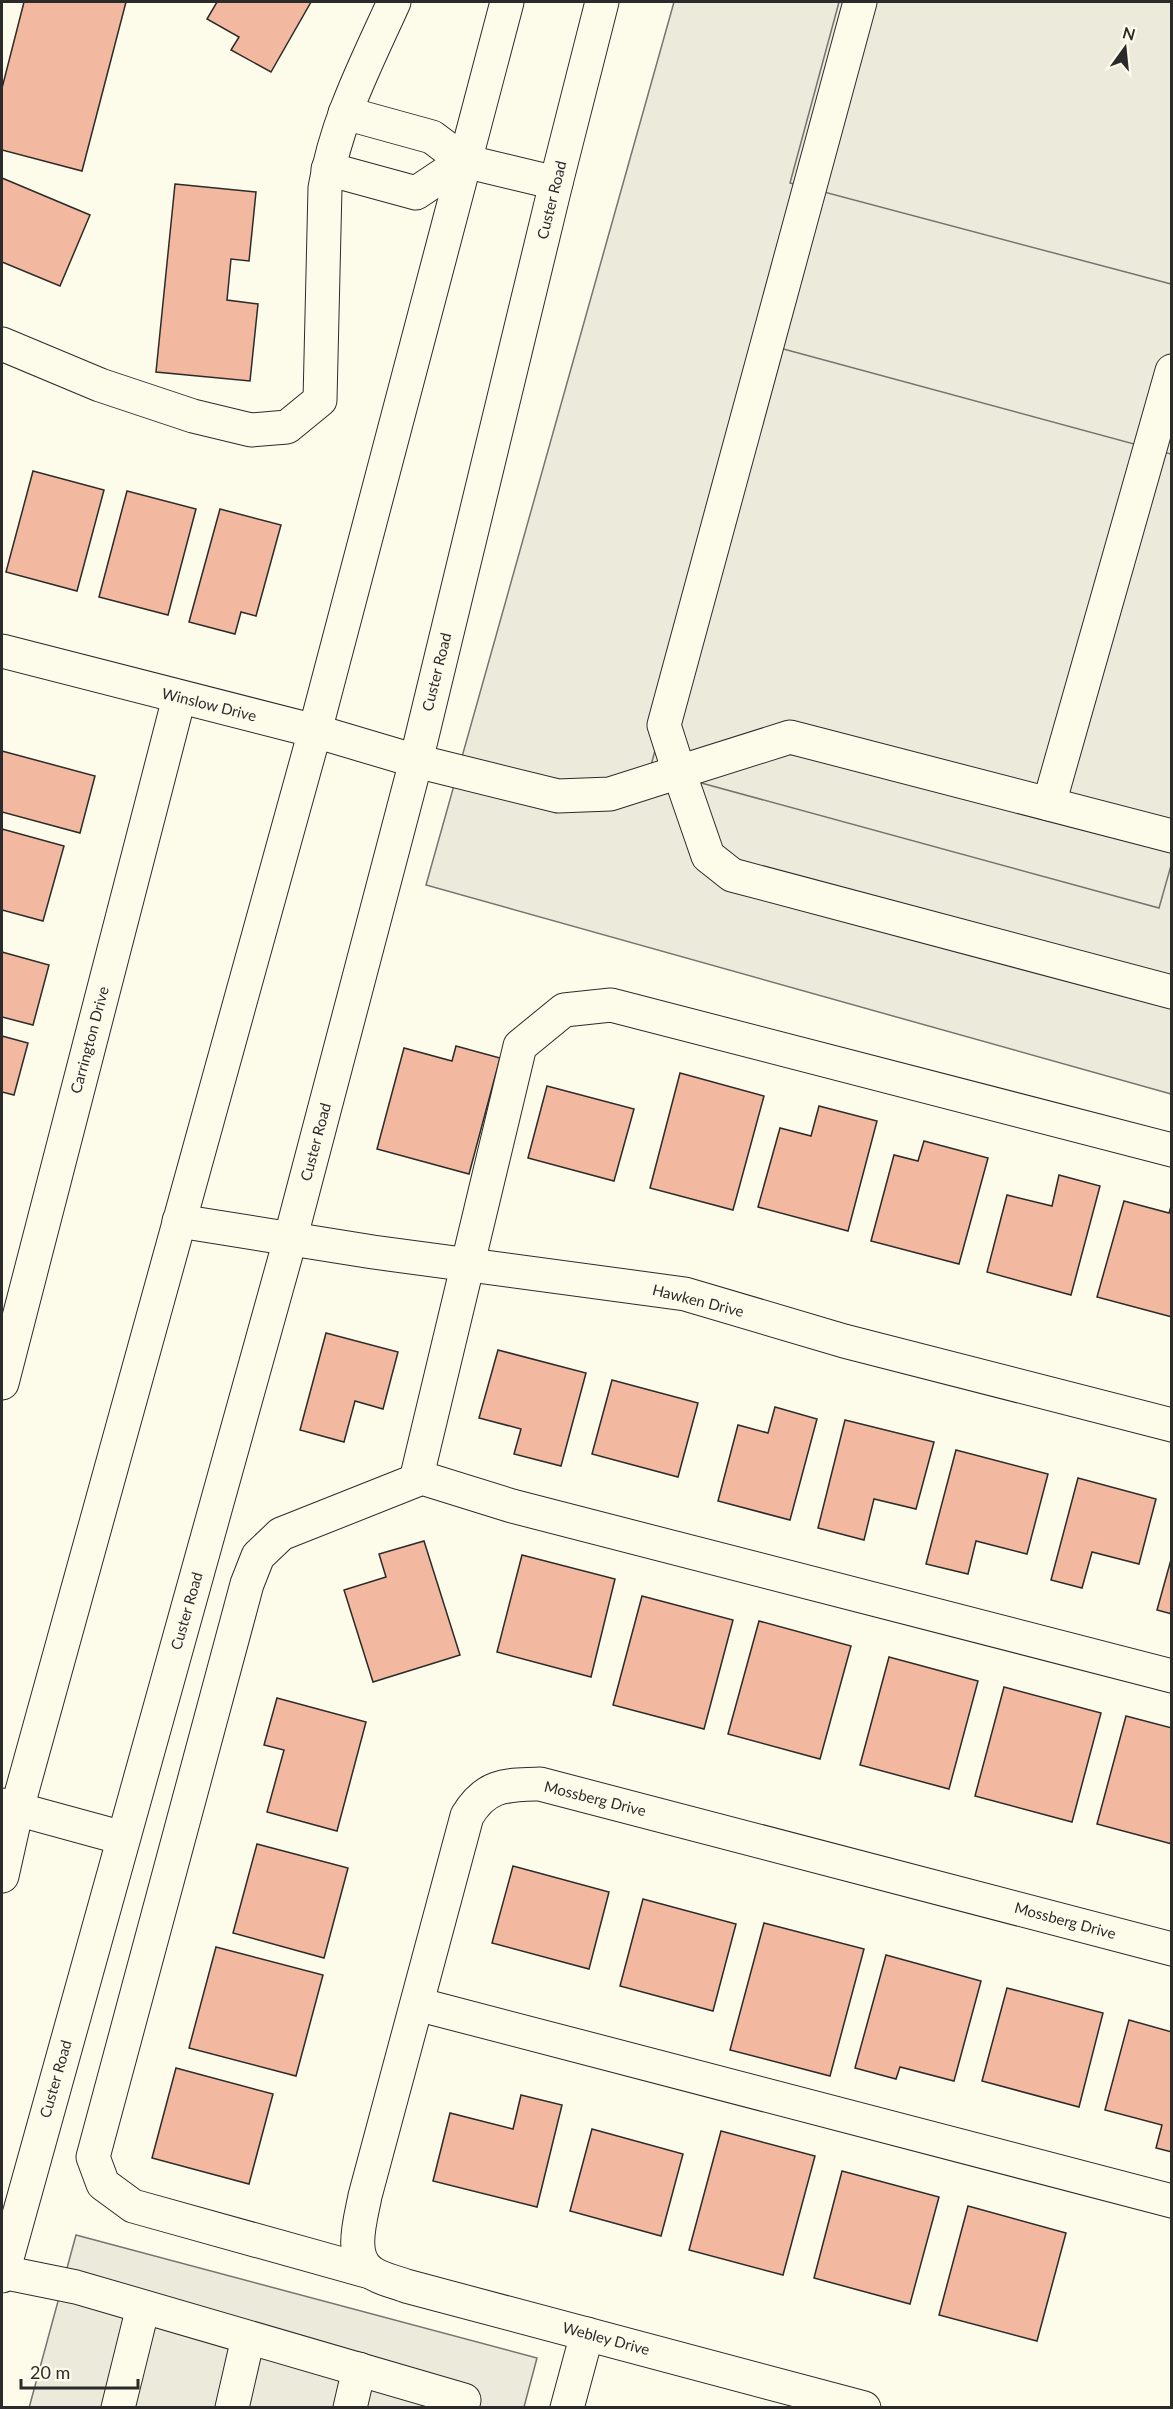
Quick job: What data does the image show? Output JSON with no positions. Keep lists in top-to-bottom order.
{
  "streets": {
    "main road": [
      "Custer Road",
      "Winslow Drive",
      "Carrington Drive",
      "Hawken Drive",
      "Mossberg Drive",
      "Webley Drive"
    ]
  },
  "crossings": [
    ["Custer Road", "Winslow Drive"],
    ["Custer Road", "Hawken Drive"],
    ["Winslow Drive", "Carrington Drive"],
    ["Mossberg Drive", "Webley Drive"]
  ],
  "scale_bar": "20 m",
  "north": "top"
}
